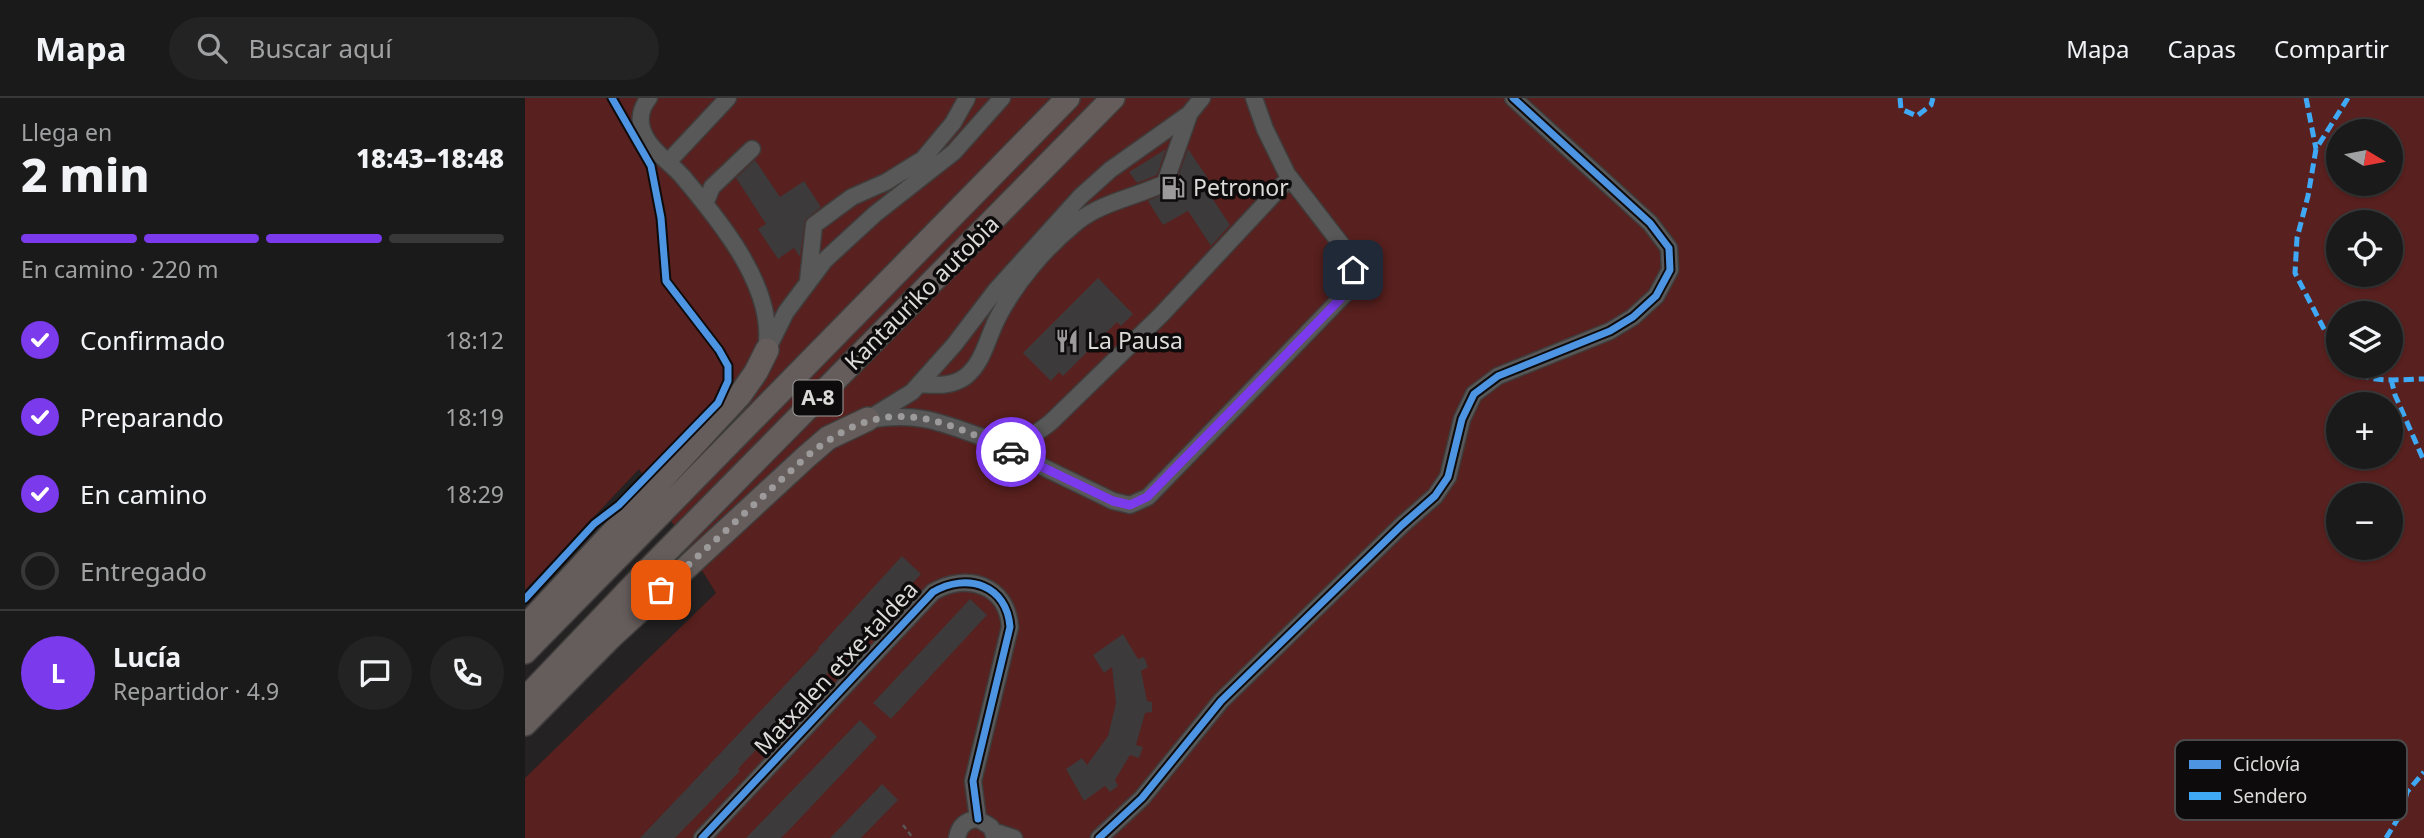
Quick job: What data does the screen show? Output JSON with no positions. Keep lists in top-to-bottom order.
{
  "streets": {
    "highway": ["Kantauriko autobia", "A-8"],
    "street": ["Matxalen etxe-taldea"]
  },
  "places": {
    "fuel station": ["Petronor"],
    "restaurant": ["La Pausa"]
  },
  "legend": ["Ciclovía", "Sendero"],
  "north": "right",
  "page": {
    "header": "Mapa",
    "search": "Buscar aquí",
    "nav": ["Mapa", "Capas", "Compartir"],
    "heading": ["2 min", "Llega en", "18:43–18:48"],
    "panel": ["Lucía", "Repartidor · 4.9"],
    "map_buttons": ["+", "−"],
    "bar": "En camino · 220 m",
    "list": [
      ["Confirmado", "18:12"],
      ["Preparando", "18:19"],
      ["En camino", "18:29"],
      "Entregado"
    ],
    "round": "L"
  }
}
